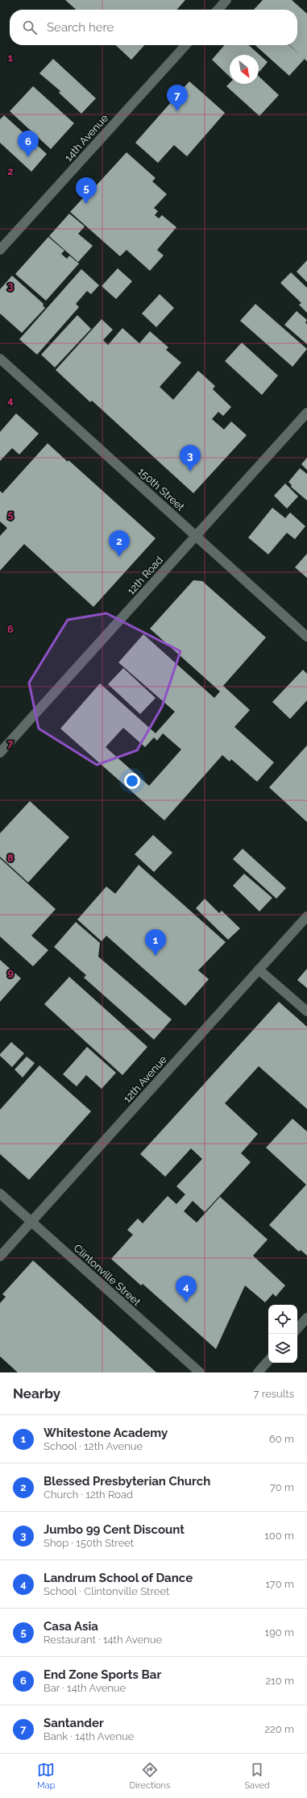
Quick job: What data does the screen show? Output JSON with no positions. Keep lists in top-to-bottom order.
{
  "streets": {
    "street": [
      "14th Avenue",
      "150th Street",
      "12th Road",
      "12th Avenue",
      "Clintonville Street"
    ]
  },
  "crossings": [
    ["150th Street", "12th Road"],
    ["12th Avenue", "Clintonville Street"]
  ],
  "north": "bottom right",
  "page": {
    "search": "Search here",
    "pins": [
      "7",
      "6",
      "5",
      "3",
      "2",
      "1",
      "4"
    ],
    "heading": ["Nearby", "7 results"],
    "list": [
      {
        "mark": "1",
        "name": "Whitestone Academy",
        "note": "School · 12th Avenue",
        "value": "60 m"
      },
      {
        "mark": "2",
        "name": "Blessed Presbyterian Church",
        "note": "Church · 12th Road",
        "value": "70 m"
      },
      {
        "mark": "3",
        "name": "Jumbo 99 Cent Discount",
        "note": "Shop · 150th Street",
        "value": "100 m"
      },
      {
        "mark": "4",
        "name": "Landrum School of Dance",
        "note": "School · Clintonville Street",
        "value": "170 m"
      },
      {
        "mark": "5",
        "name": "Casa Asia",
        "note": "Restaurant · 14th Avenue",
        "value": "190 m"
      },
      {
        "mark": "6",
        "name": "End Zone Sports Bar",
        "note": "Bar · 14th Avenue",
        "value": "210 m"
      },
      {
        "mark": "7",
        "name": "Santander",
        "note": "Bank · 14th Avenue",
        "value": "220 m"
      }
    ],
    "nav": ["Map", "Directions", "Saved"]
  },
  "grid": {
    "rows": [
      "1",
      "2",
      "3",
      "4",
      "5",
      "6",
      "7",
      "8",
      "9"
    ]
  }
}
